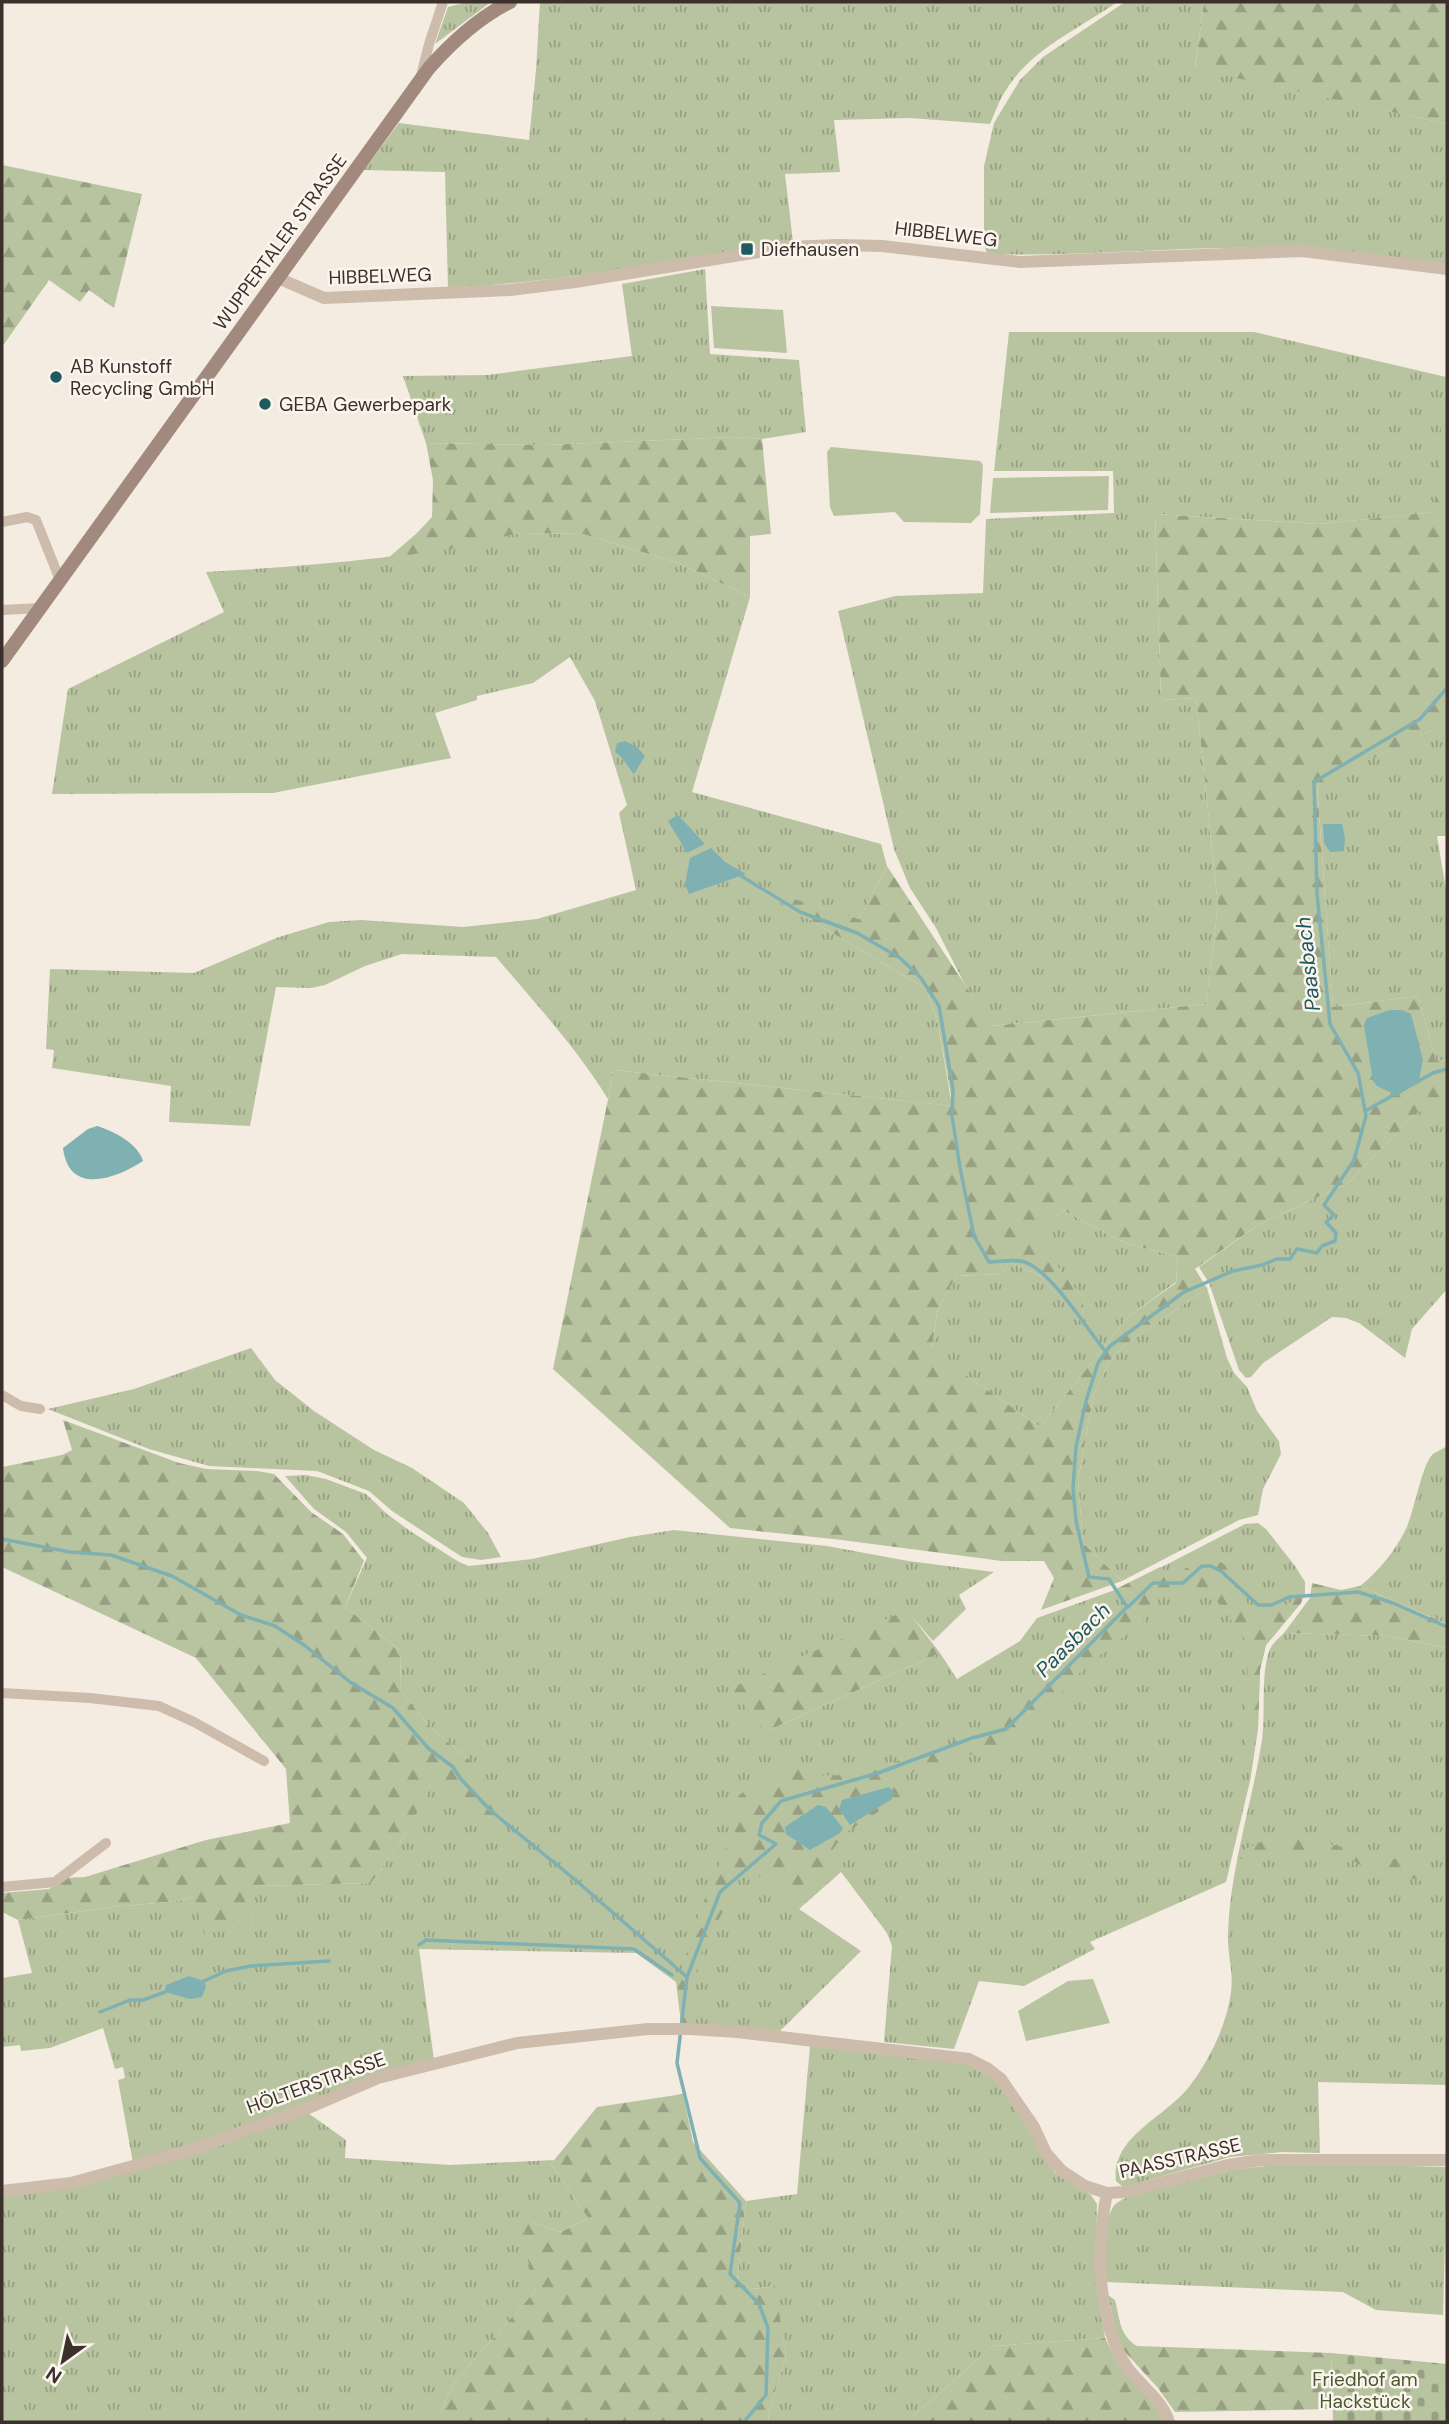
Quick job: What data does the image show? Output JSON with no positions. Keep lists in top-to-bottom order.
{
  "streets": {
    "main road": ["WUPPERTALER STRASSE"],
    "street": ["HIBBELWEG", "HÖLTERSTRASSE", "PAASSTRASSE"]
  },
  "crossings": [
    ["HIBBELWEG", "WUPPERTALER STRASSE"],
    ["HÖLTERSTRASSE", "PAASSTRASSE"]
  ],
  "water": ["Paasbach"],
  "parks": ["Friedhof am Hackstück"],
  "places": {
    "transit": ["Diefhausen"],
    "other": ["AB Kunstoff Recycling GmbH", "GEBA Gewerbepark"]
  },
  "north": "bottom left"
}
